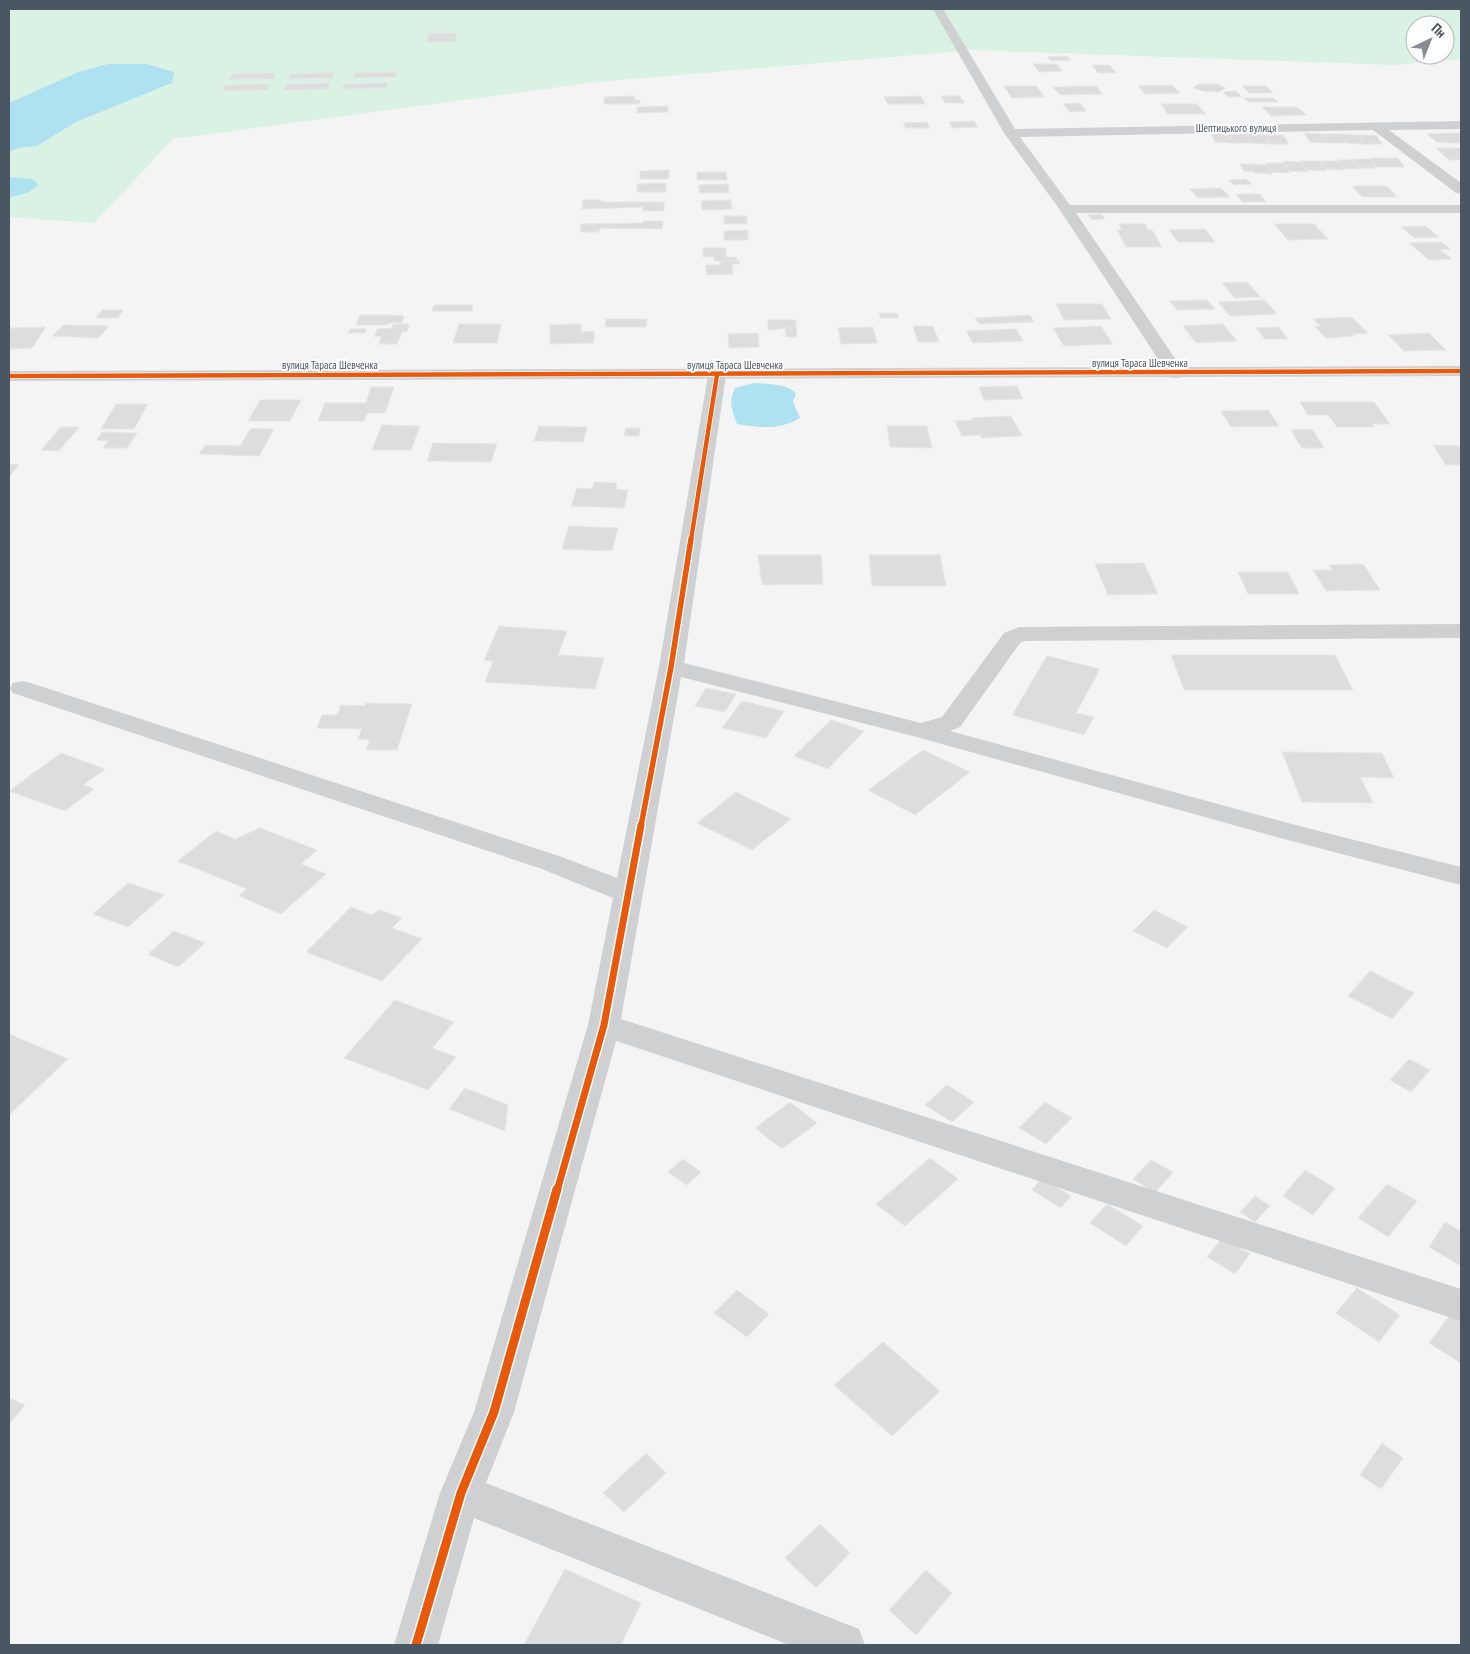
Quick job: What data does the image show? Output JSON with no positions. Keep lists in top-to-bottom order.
{
  "streets": {
    "street": ["Шептицького вулиця", "вулиця Тараса Шевченка"]
  },
  "north": "top right"
}
